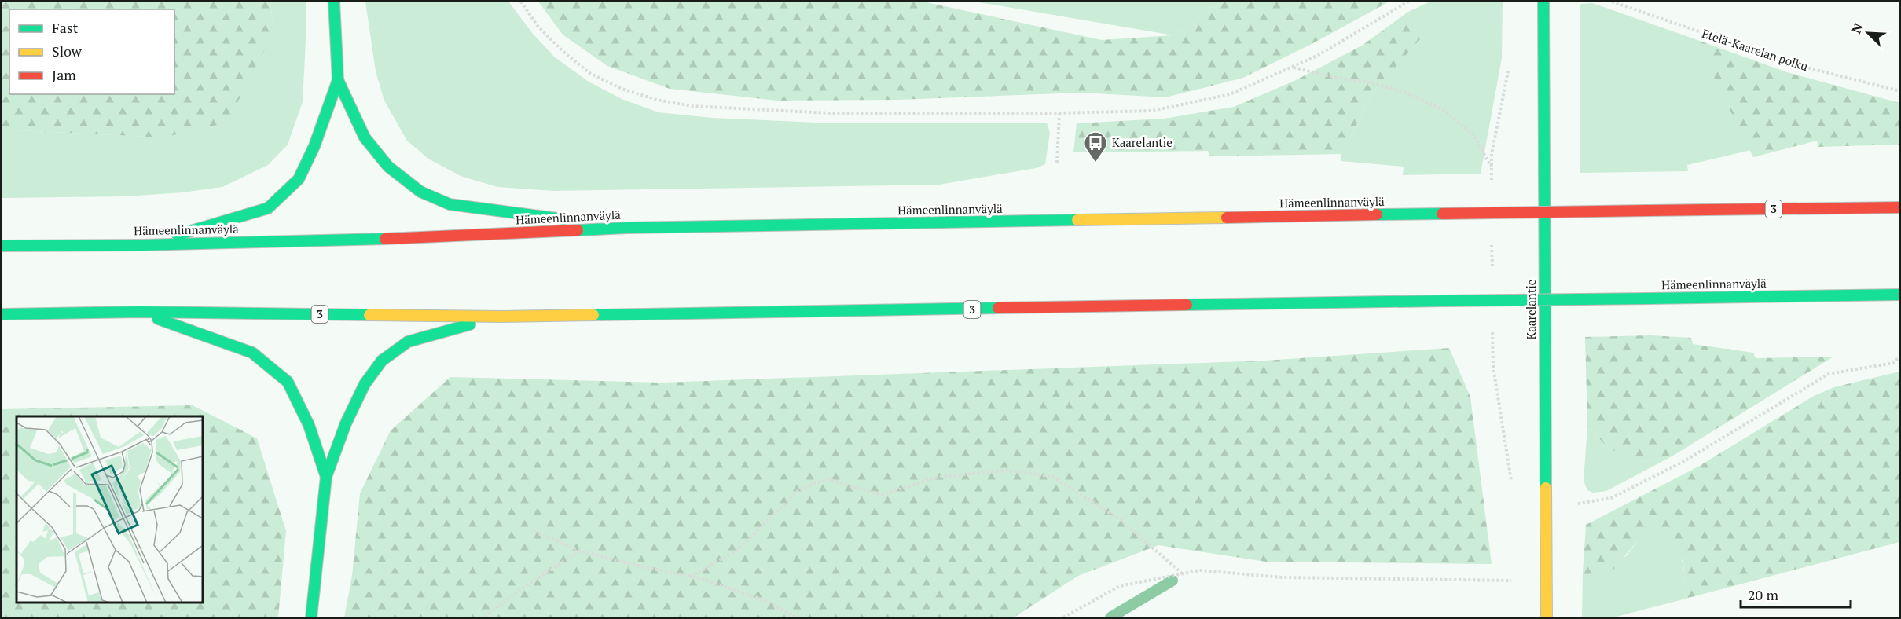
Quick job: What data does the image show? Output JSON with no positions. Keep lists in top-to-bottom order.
{
  "streets": {
    "main road": ["Hämeenlinnanväylä", "3", "Kaarelantie"],
    "path": ["Etelä-Kaarelan polku"]
  },
  "places": {
    "bus stop": ["Kaarelantie"]
  },
  "legend": ["Fast", "Slow", "Jam"],
  "scale_bar": "20 m",
  "north": "top left"
}
